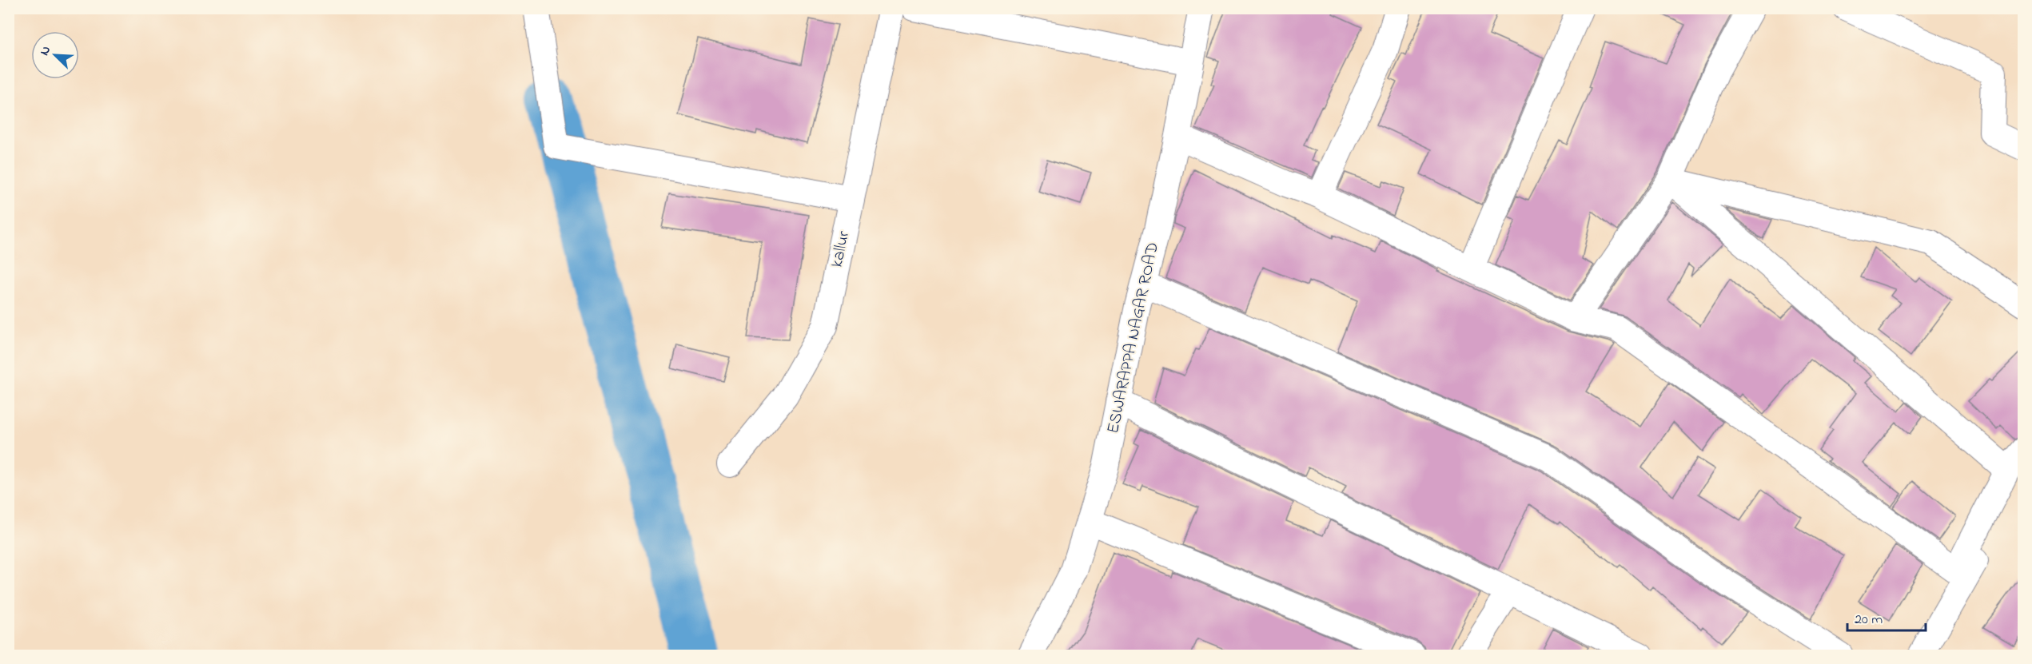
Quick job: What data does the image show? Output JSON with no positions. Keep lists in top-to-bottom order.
{
  "streets": {
    "street": ["kallur", "ESWARAPPA NAGAR ROAD"]
  },
  "scale_bar": "20 m",
  "north": "top left"
}
